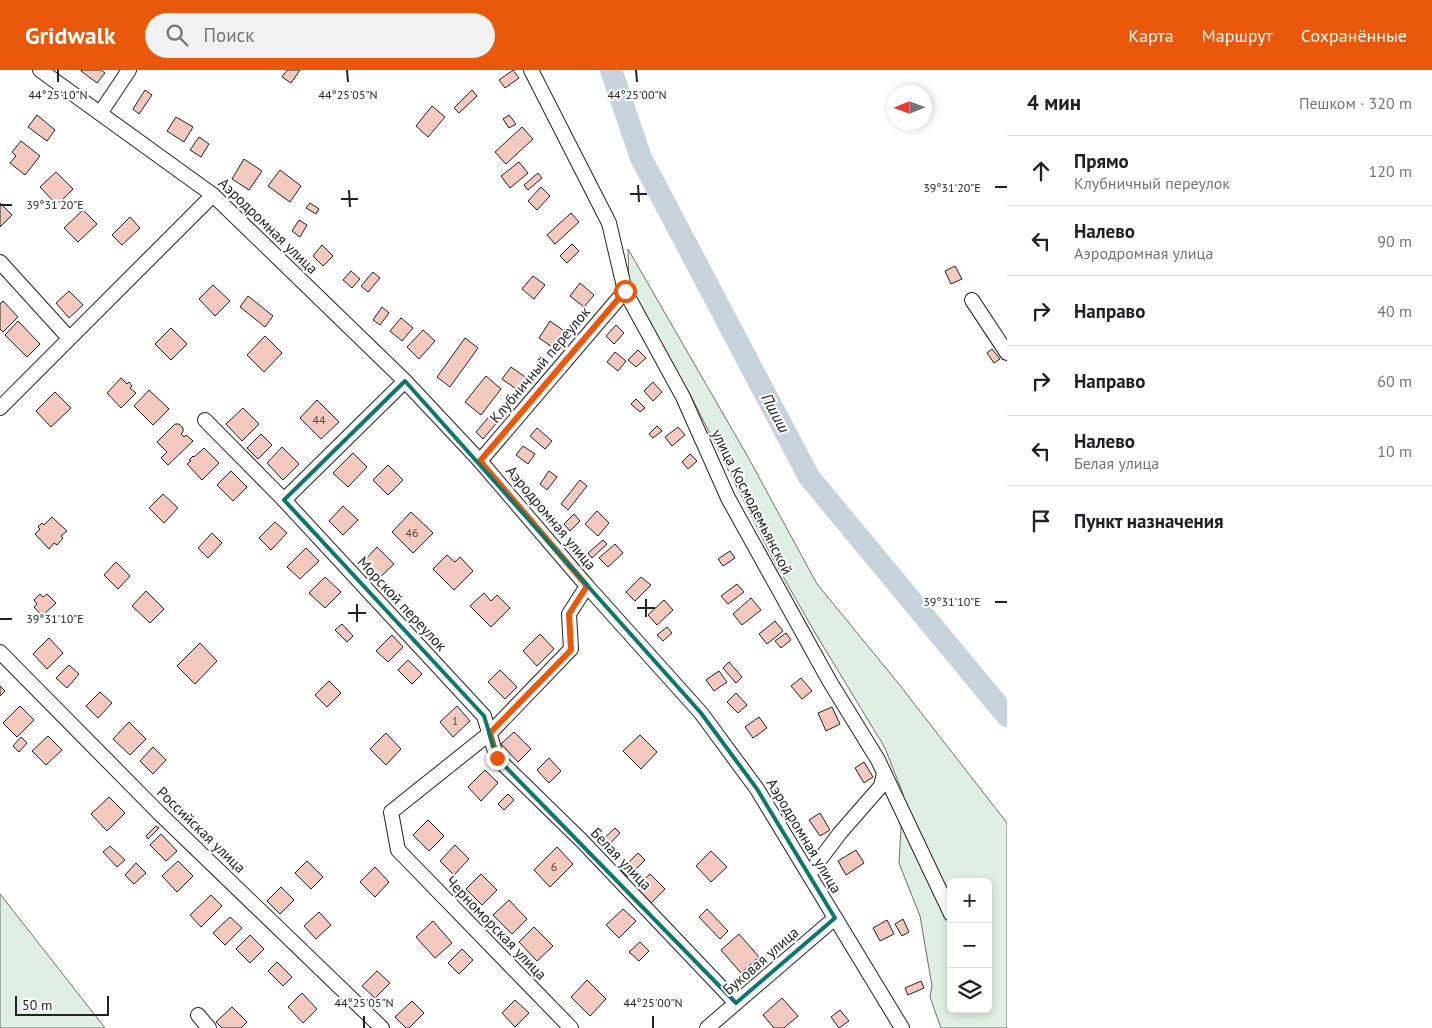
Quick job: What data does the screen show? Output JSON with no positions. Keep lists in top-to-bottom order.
{
  "streets": {
    "street": [
      "Аэродромная улица",
      "Клубничный переулок",
      "улица Космодемьянской",
      "Морской переулок",
      "Российская улица",
      "Белая улица",
      "Черноморская улица",
      "Буковая улица"
    ]
  },
  "crossings": [
    ["Аэродромная улица", "Клубничный переулок"],
    ["Аэродромная улица", "Буковая улица"],
    ["Клубничный переулок", "улица Космодемьянской"],
    ["Морской переулок", "Белая улица"],
    ["Морской переулок", "Черноморская улица"],
    ["Белая улица", "Черноморская улица"],
    ["Белая улица", "Буковая улица"]
  ],
  "water": ["Пшиш"],
  "house_numbers": [
    "44",
    "46",
    "1",
    "6"
  ],
  "scale_bar": "50 m",
  "north": "left",
  "page": {
    "header": "Gridwalk",
    "search": "Поиск",
    "nav": ["Карта", "Маршрут", "Сохранённые"],
    "heading": ["4 мин", "Пешком · 320 m"],
    "list": [
      ["Прямо", "Клубничный переулок", "120 m"],
      ["Налево", "Аэродромная улица", "90 m"],
      ["Направо", "40 m"],
      ["Направо", "60 m"],
      ["Налево", "Белая улица", "10 m"],
      "Пункт назначения"
    ],
    "map_buttons": ["+", "−"],
    "scale": "50 m"
  },
  "coordinates": [
    "44°25'10\"N",
    "44°25'05\"N",
    "44°25'00\"N",
    "39°31'20\"E",
    "39°31'10\"E"
  ]
}
